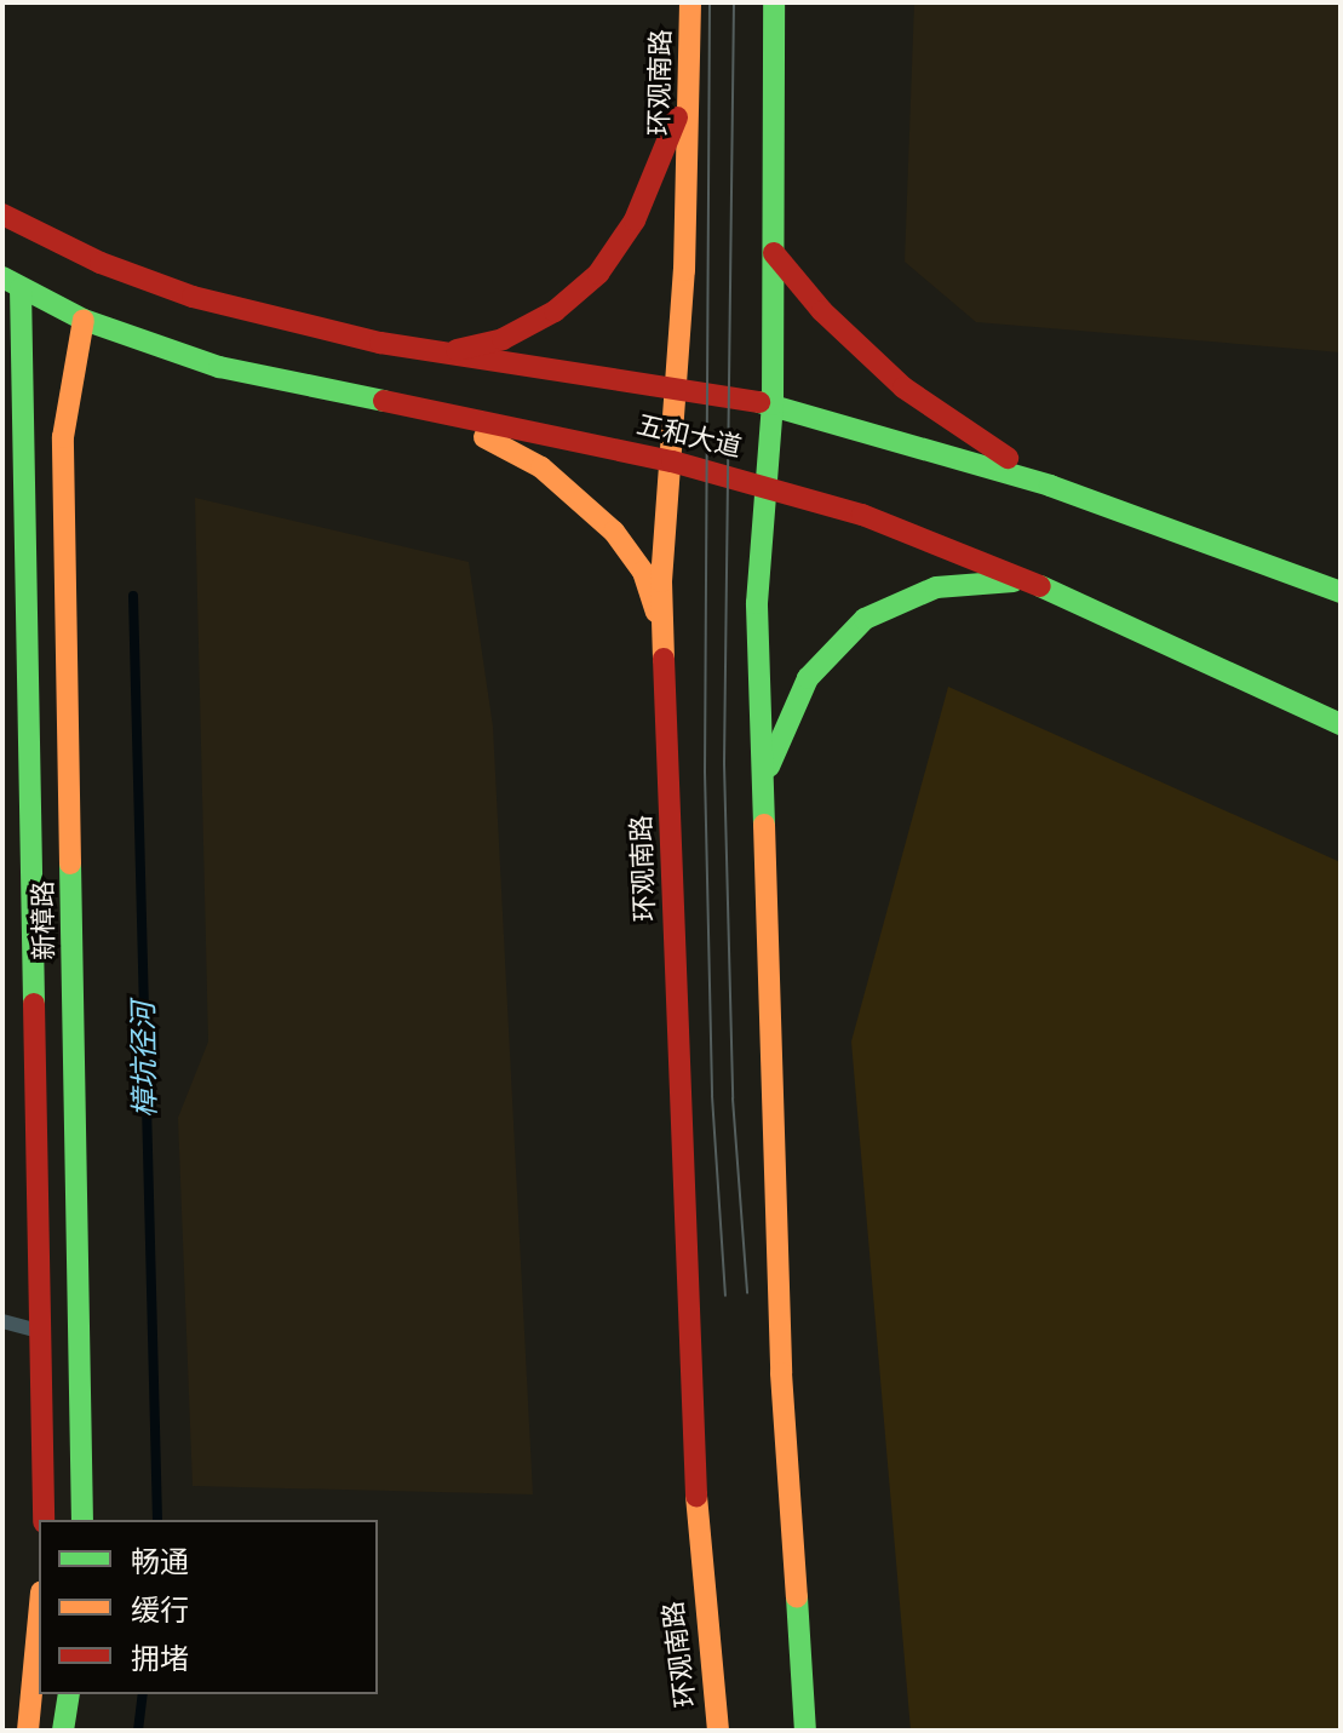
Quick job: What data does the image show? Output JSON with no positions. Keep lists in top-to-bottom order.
{
  "streets": {
    "main road": ["环观南路", "五和大道", "新樟路"]
  },
  "crossings": [
    ["环观南路", "五和大道"],
    ["五和大道", "新樟路"]
  ],
  "water": ["樟坑径河"],
  "legend": ["畅通", "缓行", "拥堵"]
}
